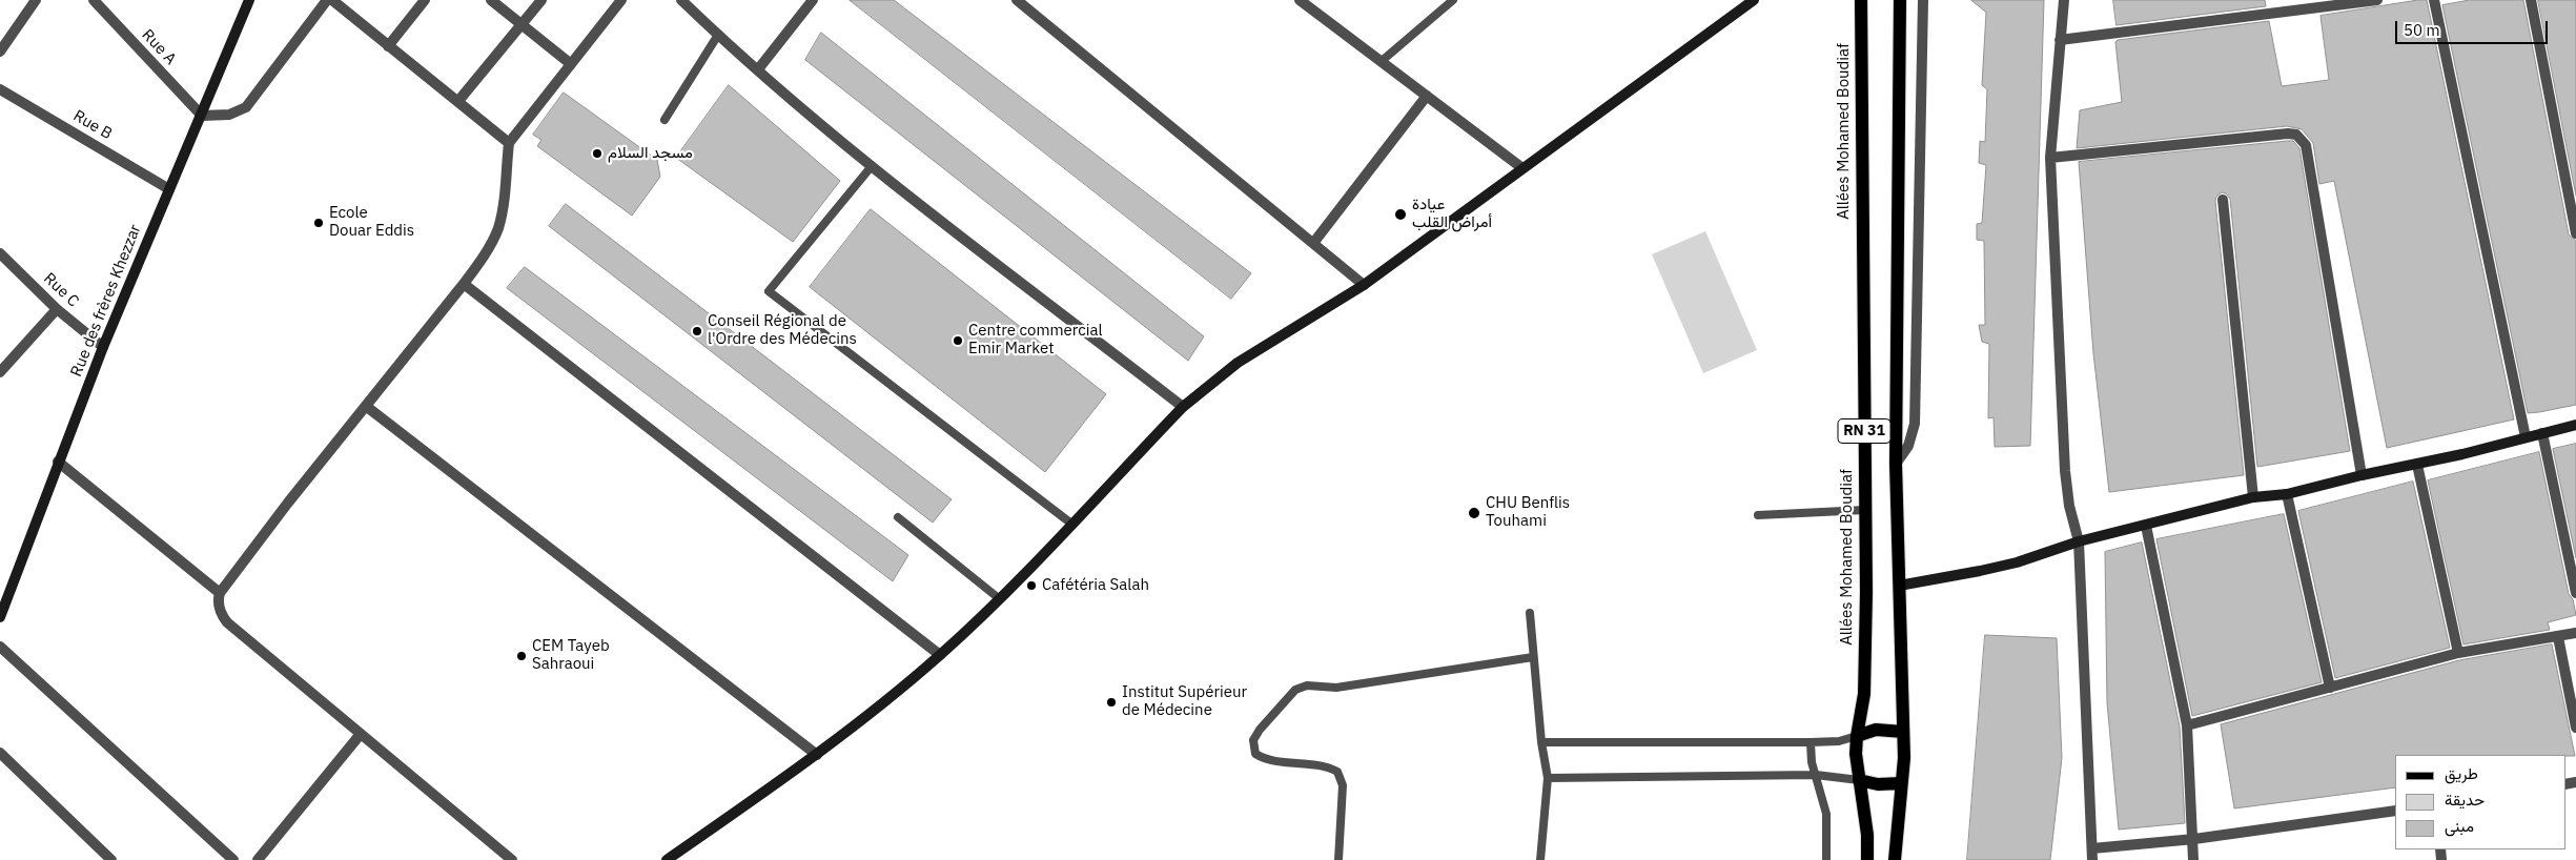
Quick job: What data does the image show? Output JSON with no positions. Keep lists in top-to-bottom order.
{
  "streets": {
    "main road": ["Allées Mohamed Boudiaf", "RN 31"],
    "street": [
      "Rue A",
      "Rue B",
      "Rue C",
      "Rue des frères Khezzar"
    ]
  },
  "crossings": [
    ["Rue A", "Rue des frères Khezzar"],
    ["Rue B", "Rue des frères Khezzar"],
    ["Rue C", "Rue des frères Khezzar"]
  ],
  "places": [
    "مسجد السلام",
    "عيادة أمراض القلب",
    "Ecole Douar Eddis",
    "Conseil Régional de l'Ordre des Médecins",
    "Centre commercial Emir Market",
    "CHU Benflis Touhami",
    "Cafétéria Salah",
    "CEM Tayeb Sahraoui",
    "Institut Supérieur de Médecine"
  ],
  "legend": ["طريق", "حديقة", "مبنى"],
  "scale_bar": "50 m"
}
